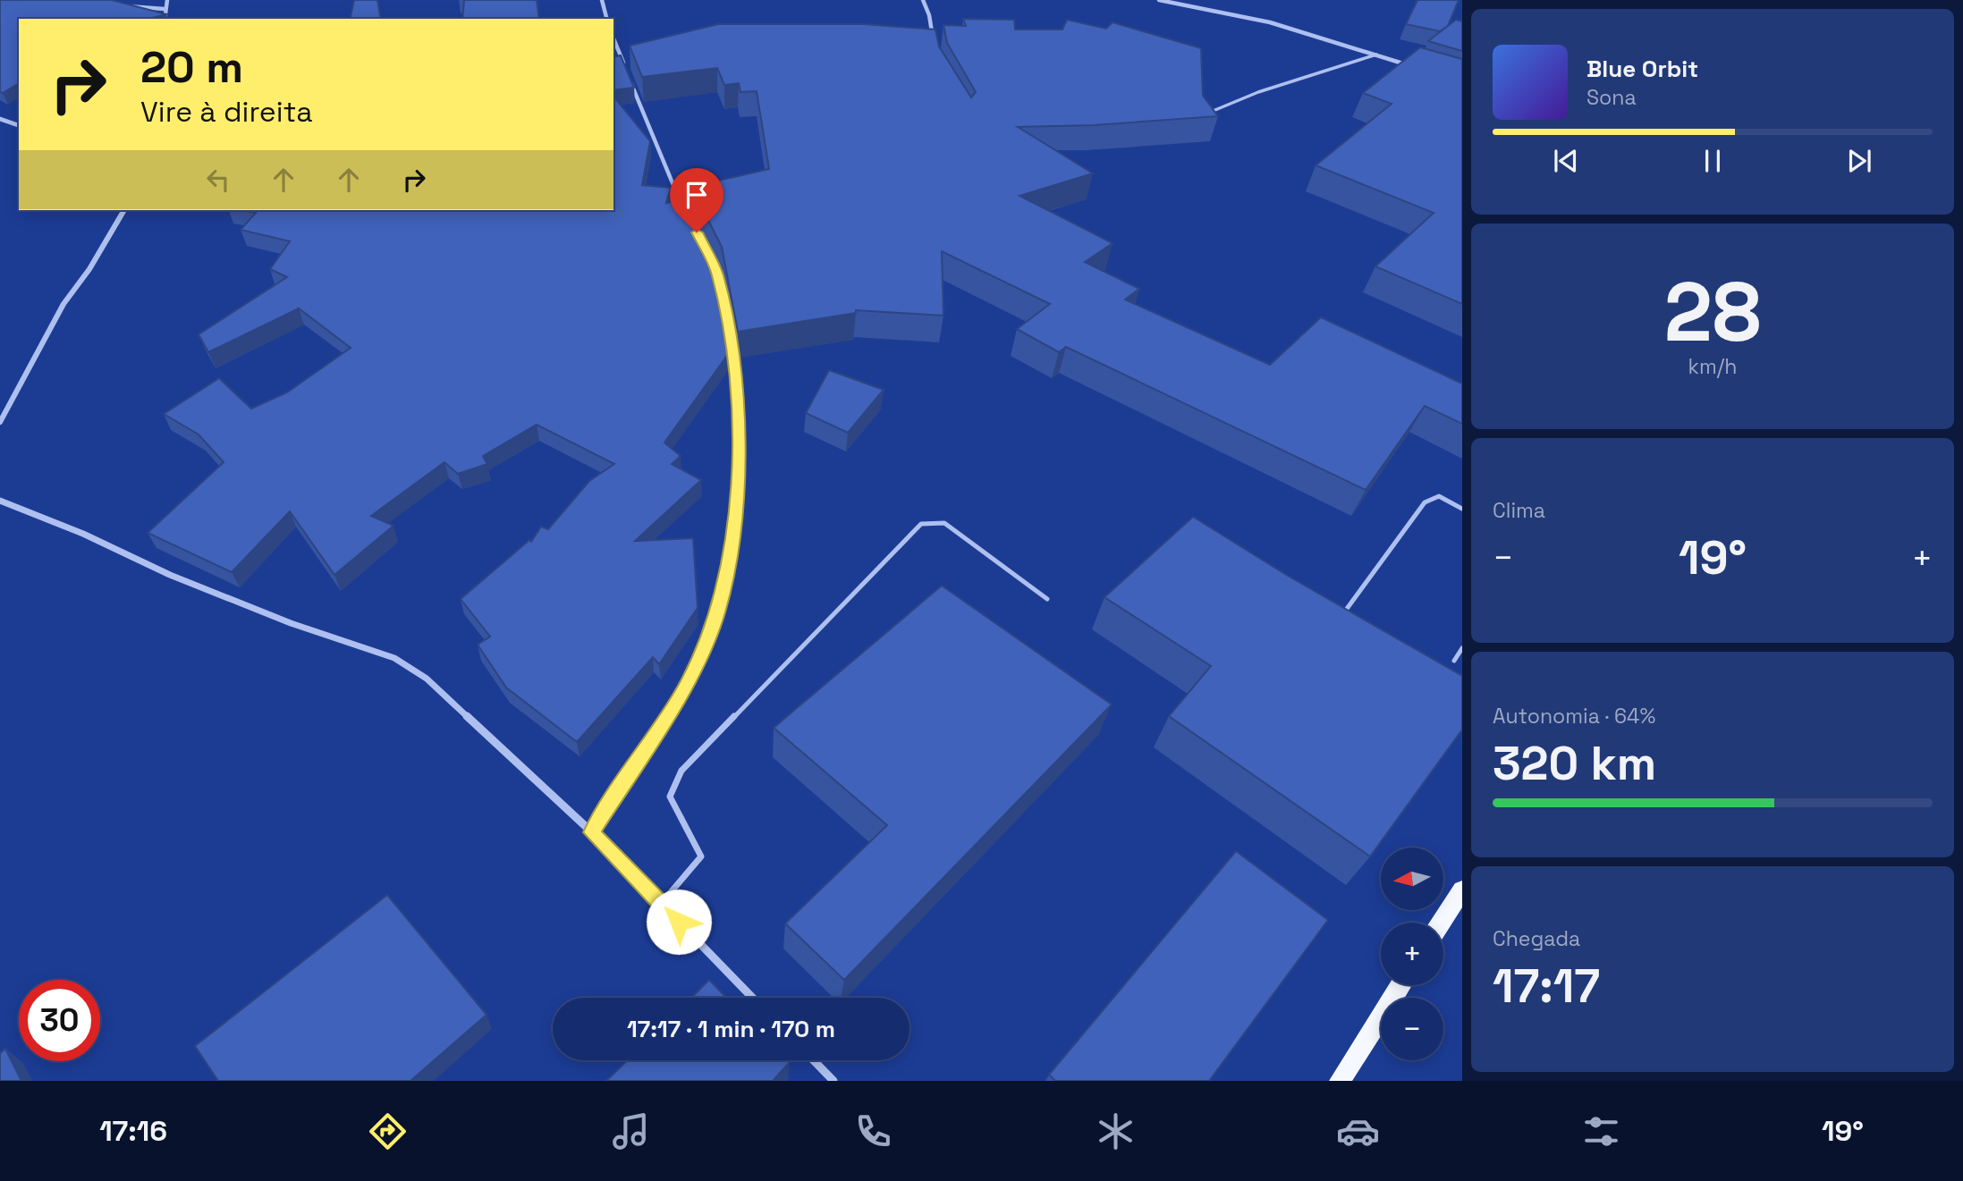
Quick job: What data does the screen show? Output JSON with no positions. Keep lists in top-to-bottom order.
{
  "north": "left",
  "page": {
    "turn": ["20 m", "Vire à direita"],
    "song": ["Blue Orbit", "Sona"],
    "tile": [
      ["28", "km/h"],
      "Clima",
      ["Autonomia · 64%", "320 km"],
      ["Chegada", "17:17"]
    ],
    "heat": ["−", "19°", "+"],
    "map_buttons": ["+", "−"],
    "limit": "30",
    "trip": "17:17 · 1 min · 170 m",
    "tabs": ["17:16", "19°"]
  }
}
